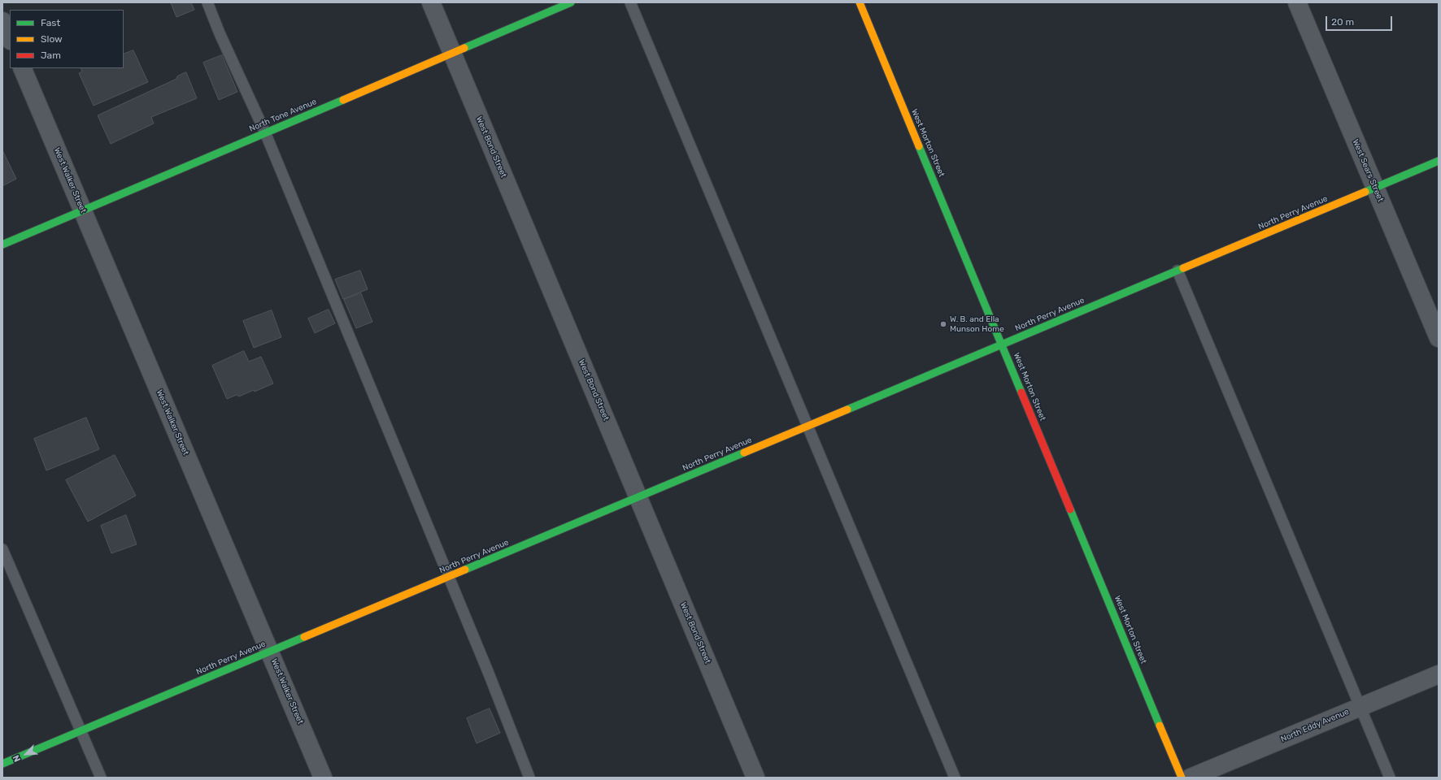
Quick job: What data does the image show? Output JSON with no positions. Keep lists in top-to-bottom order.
{
  "streets": {
    "street": [
      "North Tone Avenue",
      "West Morton Street",
      "West Bond Street",
      "West Sears Street",
      "West Walker Street",
      "North Perry Avenue",
      "North Eddy Avenue"
    ]
  },
  "crossings": [
    ["North Tone Avenue", "West Bond Street"],
    ["North Tone Avenue", "West Walker Street"],
    ["West Morton Street", "North Perry Avenue"],
    ["West Bond Street", "North Perry Avenue"],
    ["West Sears Street", "North Perry Avenue"],
    ["West Walker Street", "North Perry Avenue"]
  ],
  "places": ["W. B. and Ella Munson Home"],
  "legend": ["Fast", "Slow", "Jam"],
  "scale_bar": "20 m",
  "north": "bottom left"
}
